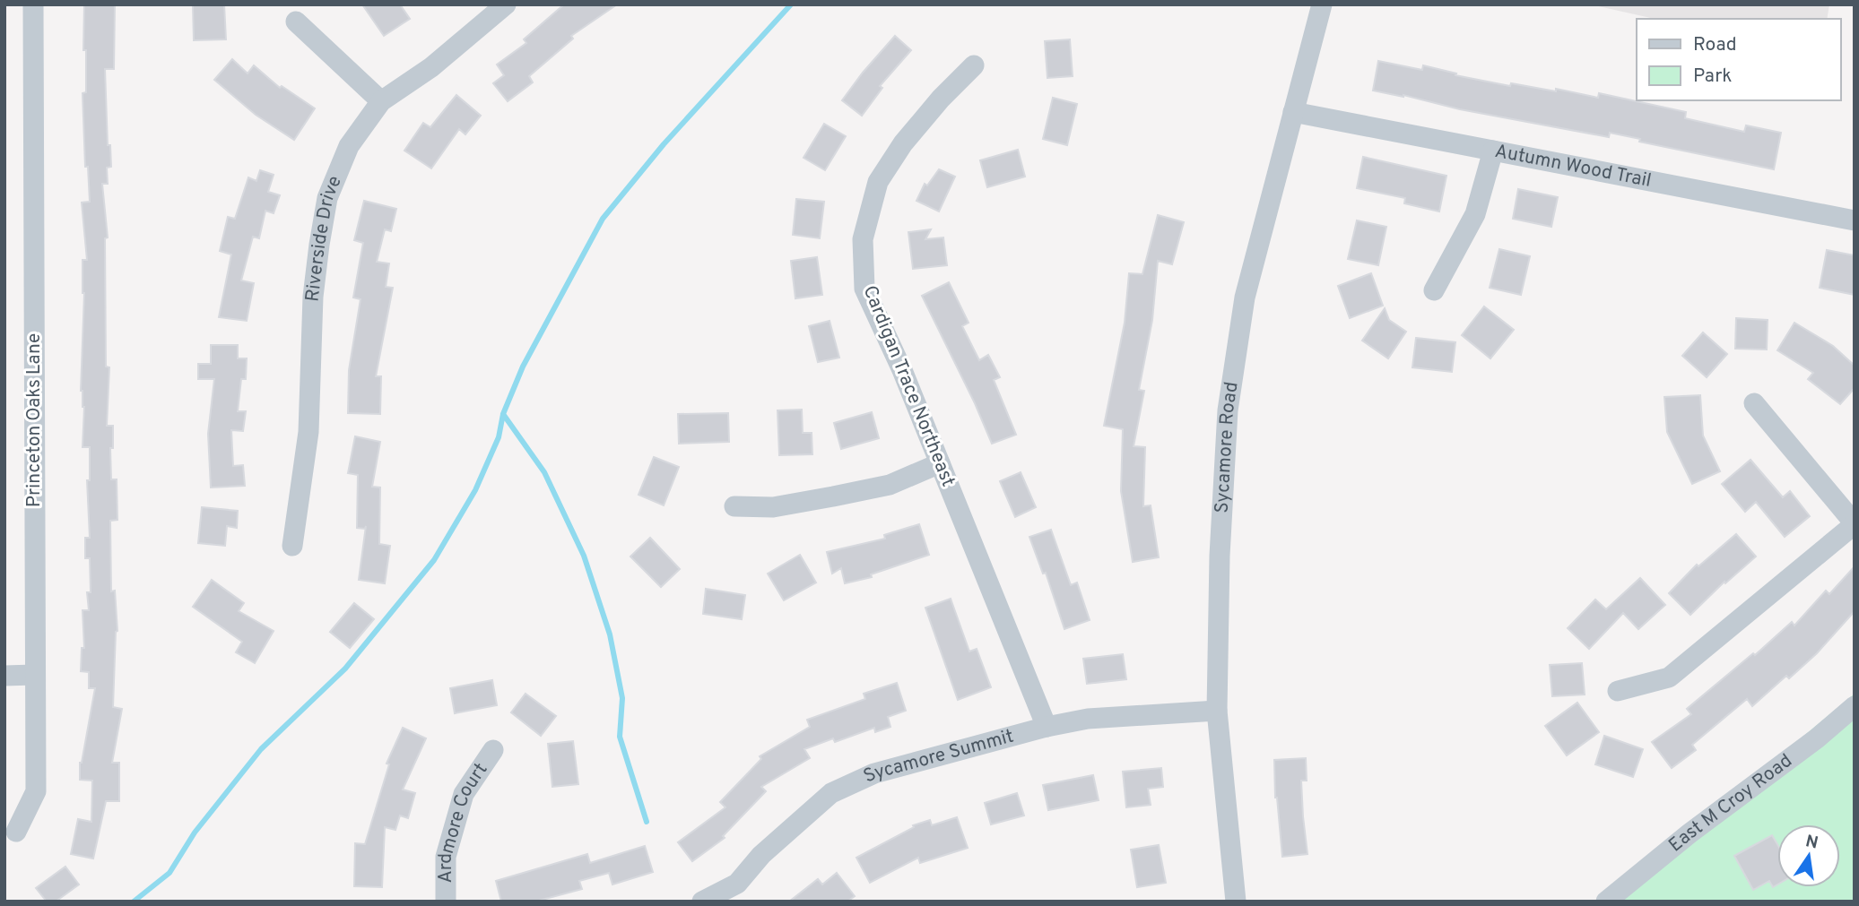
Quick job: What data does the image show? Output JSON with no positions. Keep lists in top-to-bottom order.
{
  "streets": {
    "street": [
      "Autumn Wood Trail",
      "Riverside Drive",
      "Cardigan Trace Northeast",
      "Princeton Oaks Lane",
      "Sycamore Road",
      "Sycamore Summit",
      "East M Croy Road",
      "Ardmore Court"
    ]
  },
  "crossings": [
    ["Autumn Wood Trail", "Sycamore Road"],
    ["Cardigan Trace Northeast", "Sycamore Summit"],
    ["Sycamore Road", "Sycamore Summit"]
  ],
  "legend": ["Road", "Park"],
  "north": "top"
}
